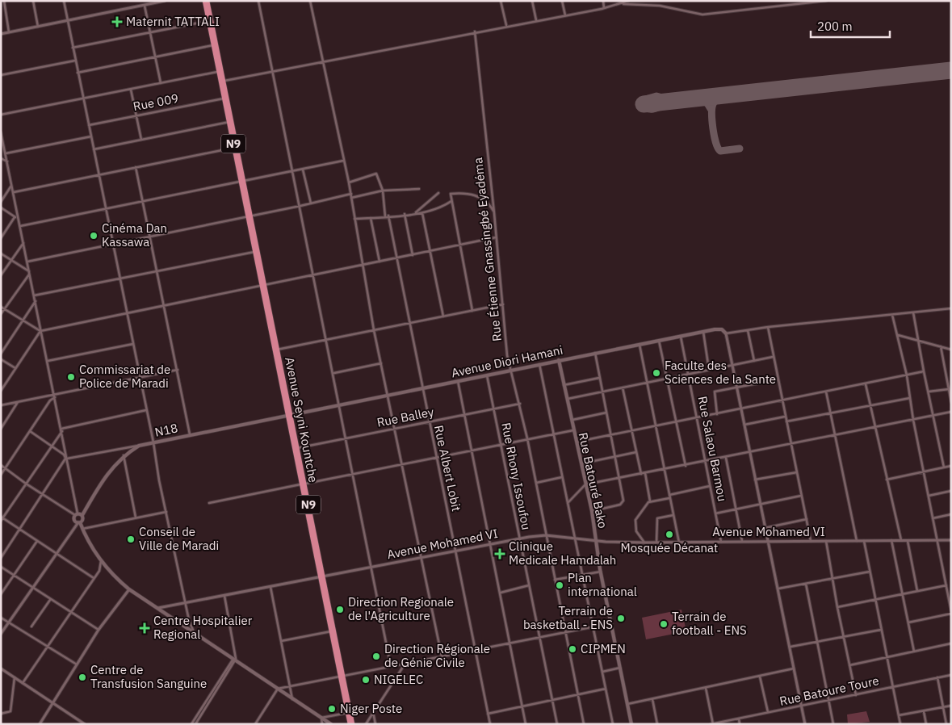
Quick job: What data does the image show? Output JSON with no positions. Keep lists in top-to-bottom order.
{
  "streets": {
    "highway": ["N9", "Avenue Seyni Kountche"],
    "main road": ["Avenue Diori Hamani", "N18", "Rue Batouré Bako"],
    "street": [
      "Rue 009",
      "Rue Étienne Gnassingbé Eyadéma",
      "Rue Balley",
      "Rue Salaou Barmou",
      "Rue Albert Lobit",
      "Rue Rhony Issoufou",
      "Avenue Mohamed VI",
      "Rue Batoure Toure"
    ]
  },
  "crossings": [
    ["Rue 009", "N9"],
    ["N9", "Avenue Seyni Kountche"],
    ["Rue Étienne Gnassingbé Eyadéma", "Avenue Diori Hamani"],
    ["Rue Étienne Gnassingbé Eyadéma", "Rue Balley"],
    ["Rue Étienne Gnassingbé Eyadéma", "Avenue Mohamed VI"],
    ["Avenue Diori Hamani", "Avenue Seyni Kountche"],
    ["Avenue Diori Hamani", "N18"],
    ["Avenue Diori Hamani", "Rue Salaou Barmou"],
    ["Avenue Diori Hamani", "Rue Albert Lobit"],
    ["Avenue Diori Hamani", "Rue Rhony Issoufou"],
    ["Avenue Diori Hamani", "Rue Batouré Bako"],
    ["Rue Balley", "Avenue Seyni Kountche"],
    ["Rue Balley", "Rue Albert Lobit"],
    ["Rue Balley", "Rue Rhony Issoufou"],
    ["Avenue Seyni Kountche", "N18"],
    ["Avenue Seyni Kountche", "Avenue Mohamed VI"],
    ["Rue Salaou Barmou", "Avenue Mohamed VI"],
    ["Rue Albert Lobit", "Avenue Mohamed VI"],
    ["Rue Rhony Issoufou", "Avenue Mohamed VI"],
    ["Rue Batouré Bako", "Avenue Mohamed VI"]
  ],
  "places": {
    "health": ["Maternit TATTALI", "Clinique Medicale Hamdalah", "Centre Hospitalier Regional"],
    "other": [
      "Cinéma Dan Kassawa",
      "Faculte des Sciences de la Sante",
      "Commissariat de Police de Maradi",
      "Mosquée Décanat",
      "Conseil de Ville de Maradi",
      "Plan international",
      "Direction Regionale de l'Agriculture",
      "Terrain de basketball - ENS",
      "Terrain de football - ENS",
      "CIPMEN",
      "Direction Régionale de Génie Civile",
      "Centre de Transfusion Sanguine",
      "NIGELEC",
      "Niger Poste"
    ]
  },
  "scale_bar": "200 m"
}
